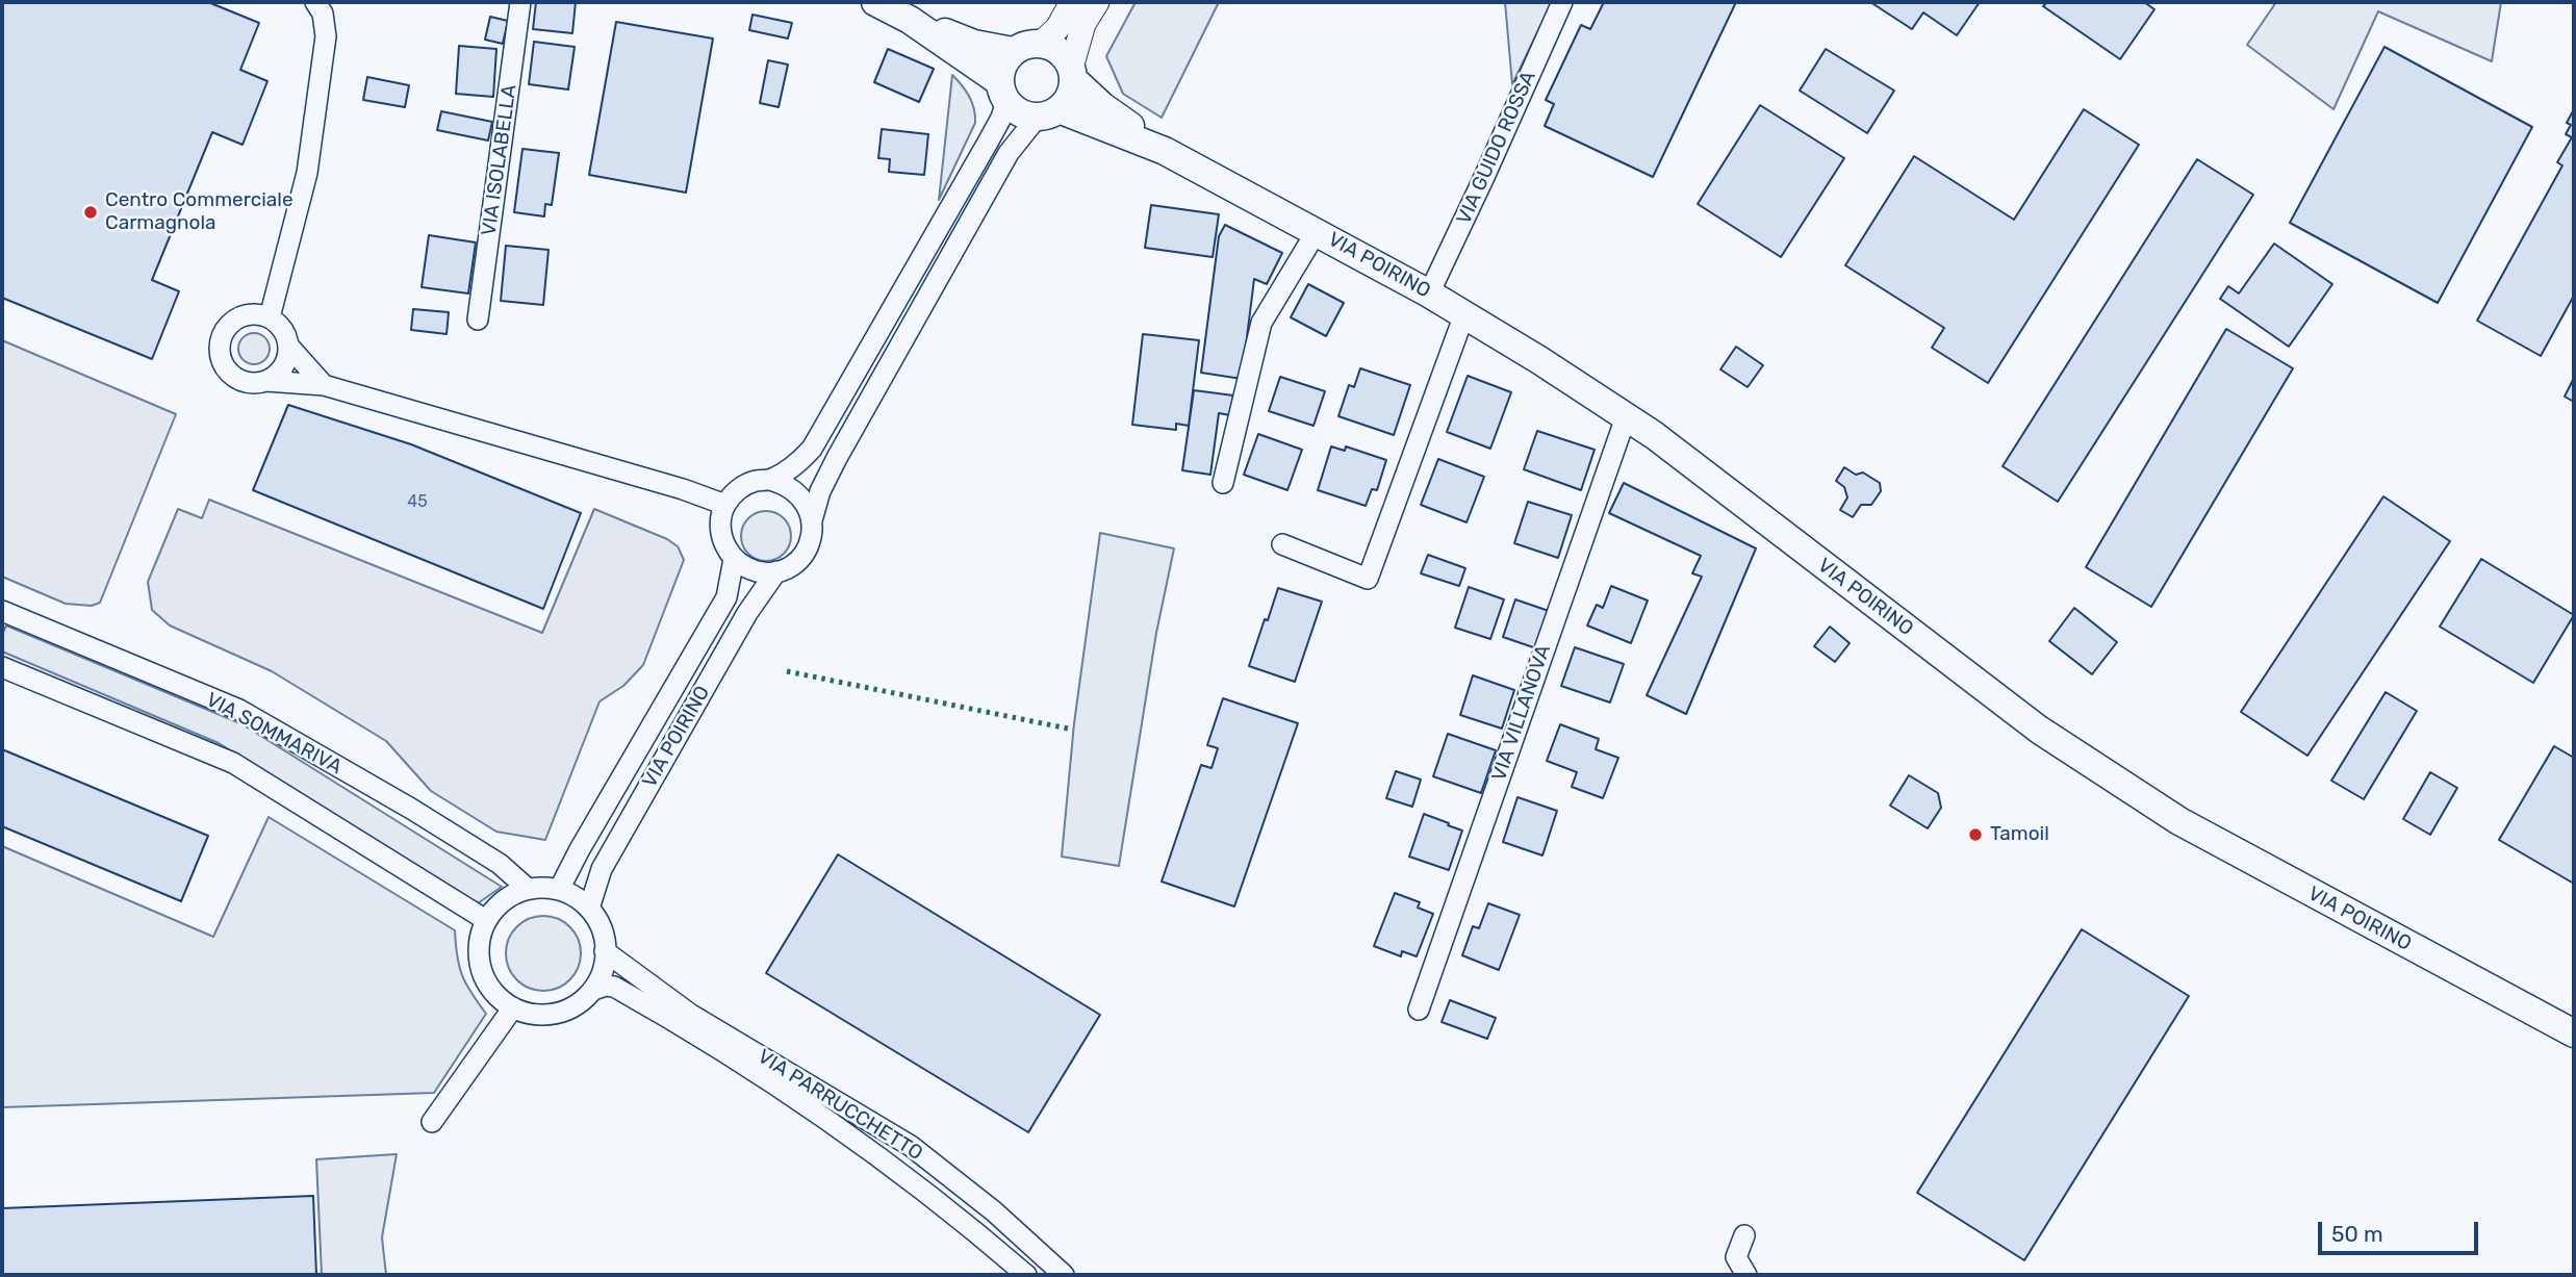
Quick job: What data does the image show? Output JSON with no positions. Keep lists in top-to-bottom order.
{
  "streets": {
    "main road": ["VIA POIRINO"],
    "street": [
      "VIA GUIDO ROSSA",
      "VIA ISOLABELLA",
      "VIA VILLANOVA",
      "VIA SOMMARIVA",
      "VIA PARRUCCHETTO"
    ]
  },
  "crossings": [
    ["VIA GUIDO ROSSA", "VIA POIRINO"],
    ["VIA POIRINO", "VIA VILLANOVA"],
    ["VIA POIRINO", "VIA SOMMARIVA"],
    ["VIA POIRINO", "VIA PARRUCCHETTO"],
    ["VIA SOMMARIVA", "VIA PARRUCCHETTO"]
  ],
  "places": ["Centro Commerciale Carmagnola", "Tamoil"],
  "house_numbers": ["45"],
  "scale_bar": "50 m"
}
